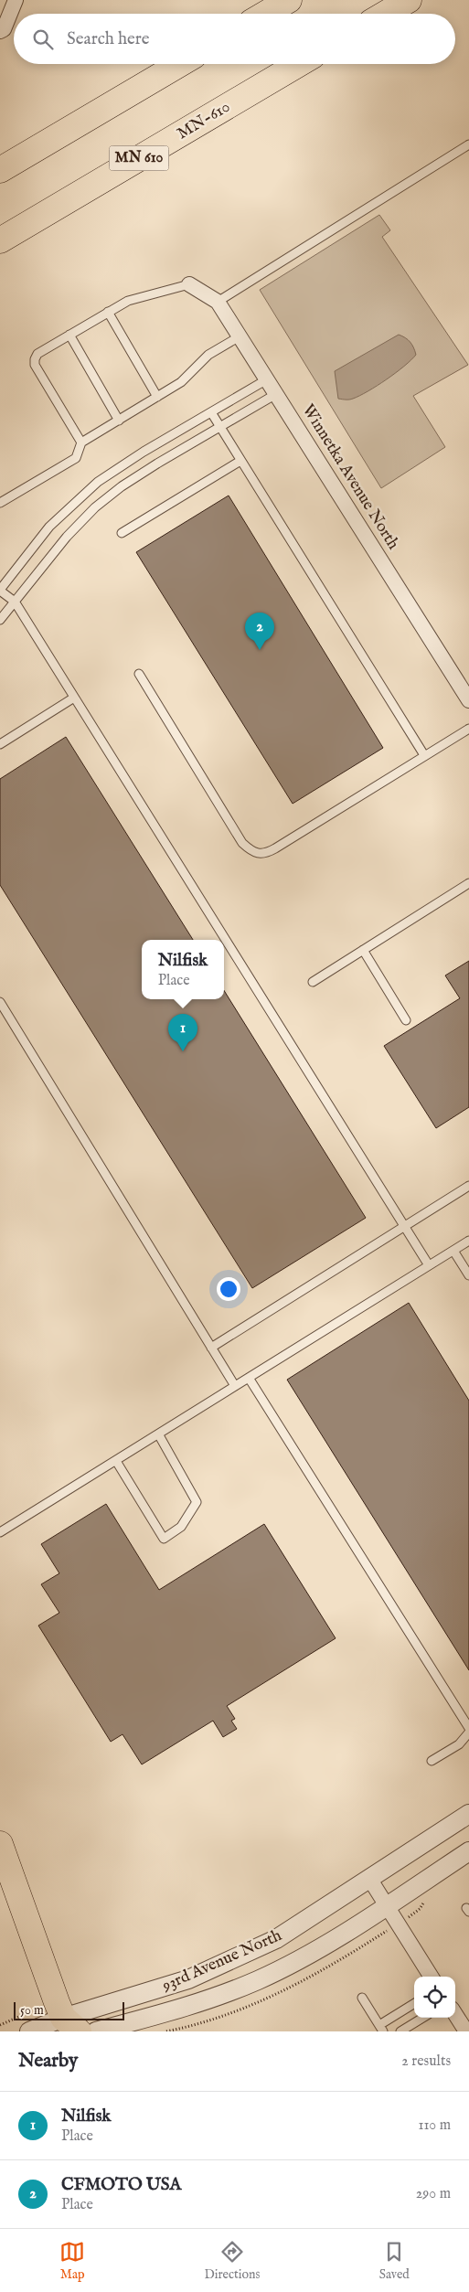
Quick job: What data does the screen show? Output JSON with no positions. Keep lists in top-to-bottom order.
{
  "streets": {
    "highway": ["MN-610", "MN 610"],
    "street": ["Winnetka Avenue North", "93rd Avenue North"]
  },
  "scale_bar": "50 m",
  "page": {
    "search": "Search here",
    "pins": ["2", "1"],
    "popup": ["Nilfisk", "Place"],
    "scale": "50 m",
    "heading": ["Nearby", "2 results"],
    "list": [
      {
        "mark": "1",
        "name": "Nilfisk",
        "note": "Place",
        "value": "110 m"
      },
      {
        "mark": "2",
        "name": "CFMOTO USA",
        "note": "Place",
        "value": "290 m"
      }
    ],
    "nav": ["Map", "Directions", "Saved"]
  }
}
